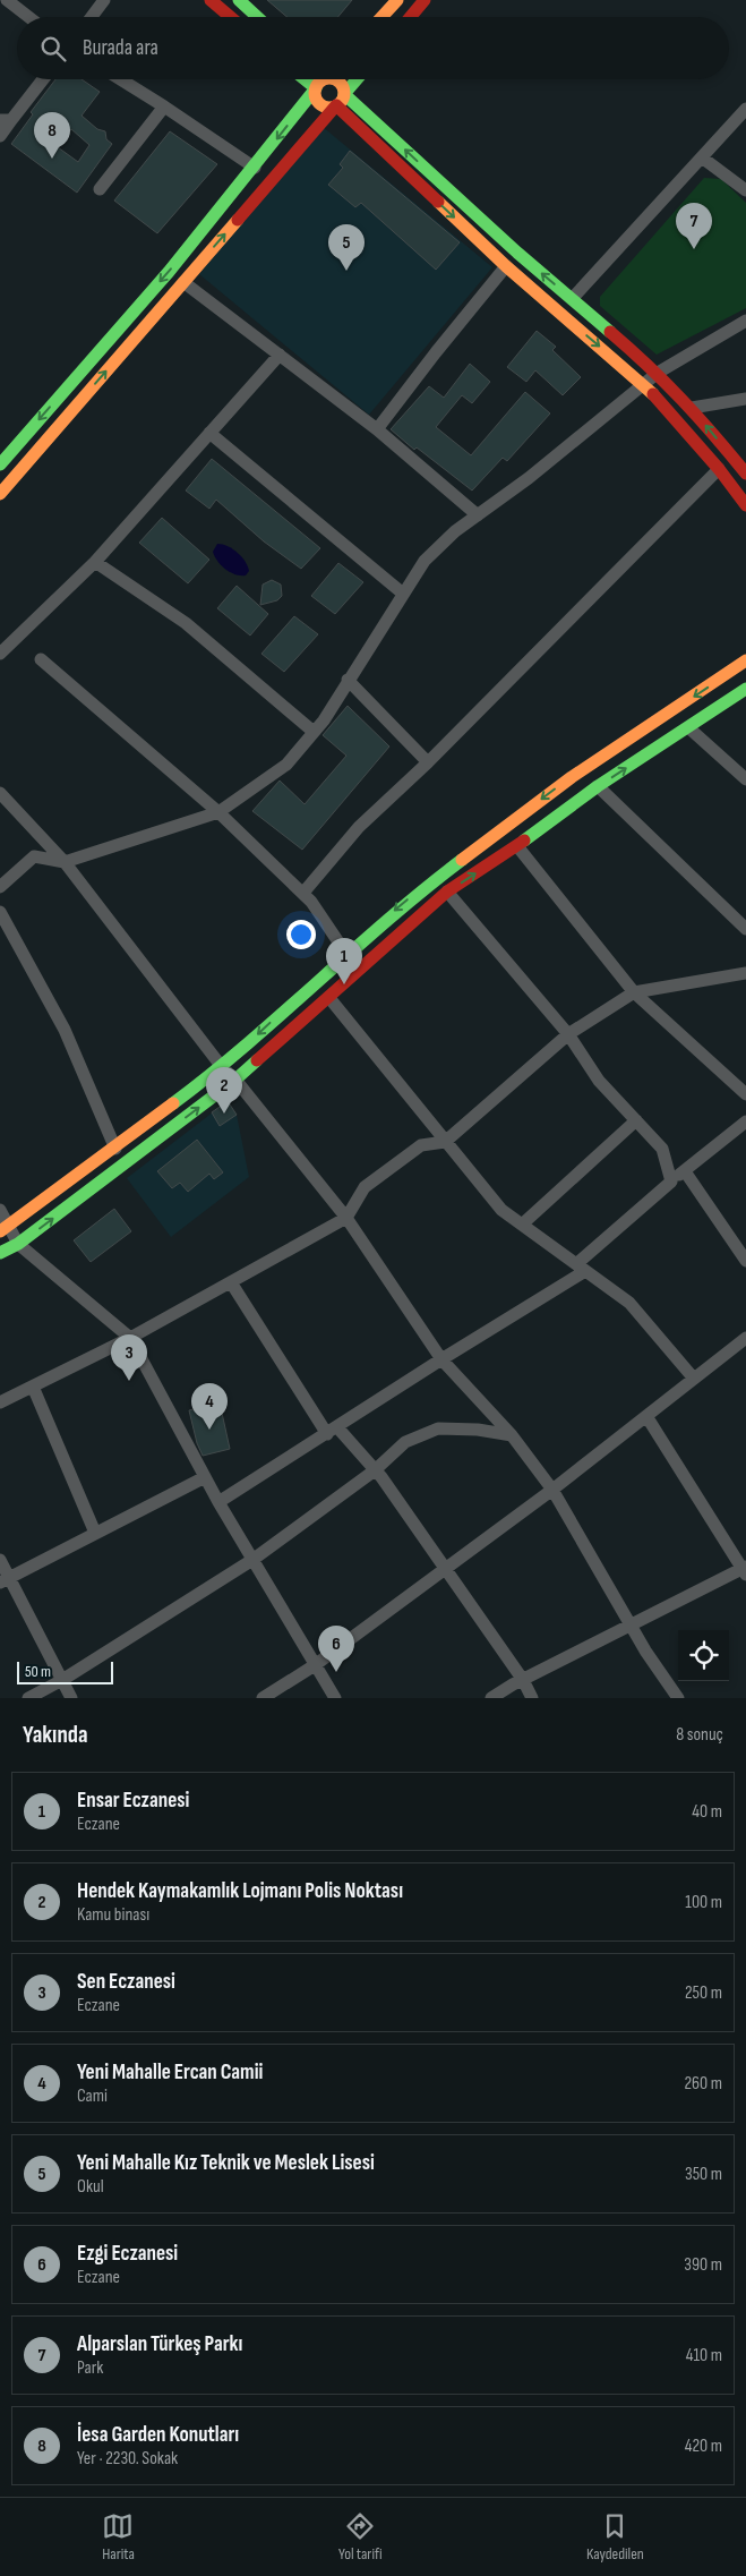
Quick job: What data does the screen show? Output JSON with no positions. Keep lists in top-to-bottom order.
{
  "scale_bar": "50 m",
  "page": {
    "search": "Burada ara",
    "pins": [
      "8",
      "7",
      "5",
      "1",
      "2",
      "3",
      "4",
      "6"
    ],
    "scale": "50 m",
    "heading": ["Yakında", "8 sonuç"],
    "list": [
      {
        "mark": "1",
        "name": "Ensar Eczanesi",
        "note": "Eczane",
        "value": "40 m"
      },
      {
        "mark": "2",
        "name": "Hendek Kaymakamlık Lojmanı Polis Noktası",
        "note": "Kamu binası",
        "value": "100 m"
      },
      {
        "mark": "3",
        "name": "Sen Eczanesi",
        "note": "Eczane",
        "value": "250 m"
      },
      {
        "mark": "4",
        "name": "Yeni Mahalle Ercan Camii",
        "note": "Cami",
        "value": "260 m"
      },
      {
        "mark": "5",
        "name": "Yeni Mahalle Kız Teknik ve Meslek Lisesi",
        "note": "Okul",
        "value": "350 m"
      },
      {
        "mark": "6",
        "name": "Ezgi Eczanesi",
        "note": "Eczane",
        "value": "390 m"
      },
      {
        "mark": "7",
        "name": "Alparslan Türkeş Parkı",
        "note": "Park",
        "value": "410 m"
      },
      {
        "mark": "8",
        "name": "İesa Garden Konutları",
        "note": "Yer · 2230. Sokak",
        "value": "420 m"
      }
    ],
    "nav": ["Harita", "Yol tarifi", "Kaydedilen"]
  }
}
